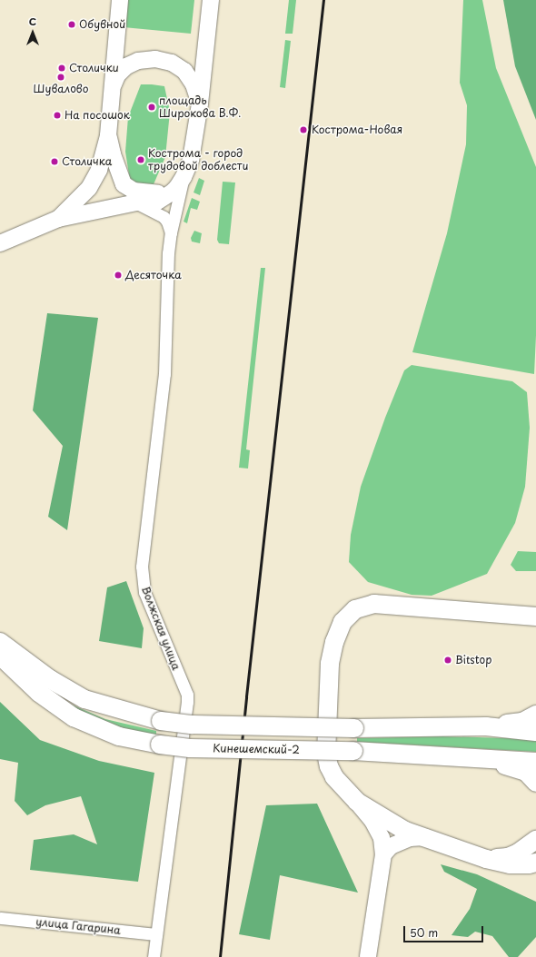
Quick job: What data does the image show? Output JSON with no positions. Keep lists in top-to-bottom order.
{
  "streets": {
    "main road": ["Кинешемский-2"],
    "street": ["Волжская улица", "улица Гагарина"]
  },
  "crossings": [
    ["Волжская улица", "улица Гагарина"]
  ],
  "places": [
    "Обувной",
    "Столички",
    "Шувалово",
    "площадь Широкова В.Ф.",
    "На посошок",
    "Кострома-Новая",
    "Кострома - город трудовой доблести",
    "Столичка",
    "Десяточка",
    "Bitstop"
  ],
  "scale_bar": "50 m",
  "north": "top"
}
